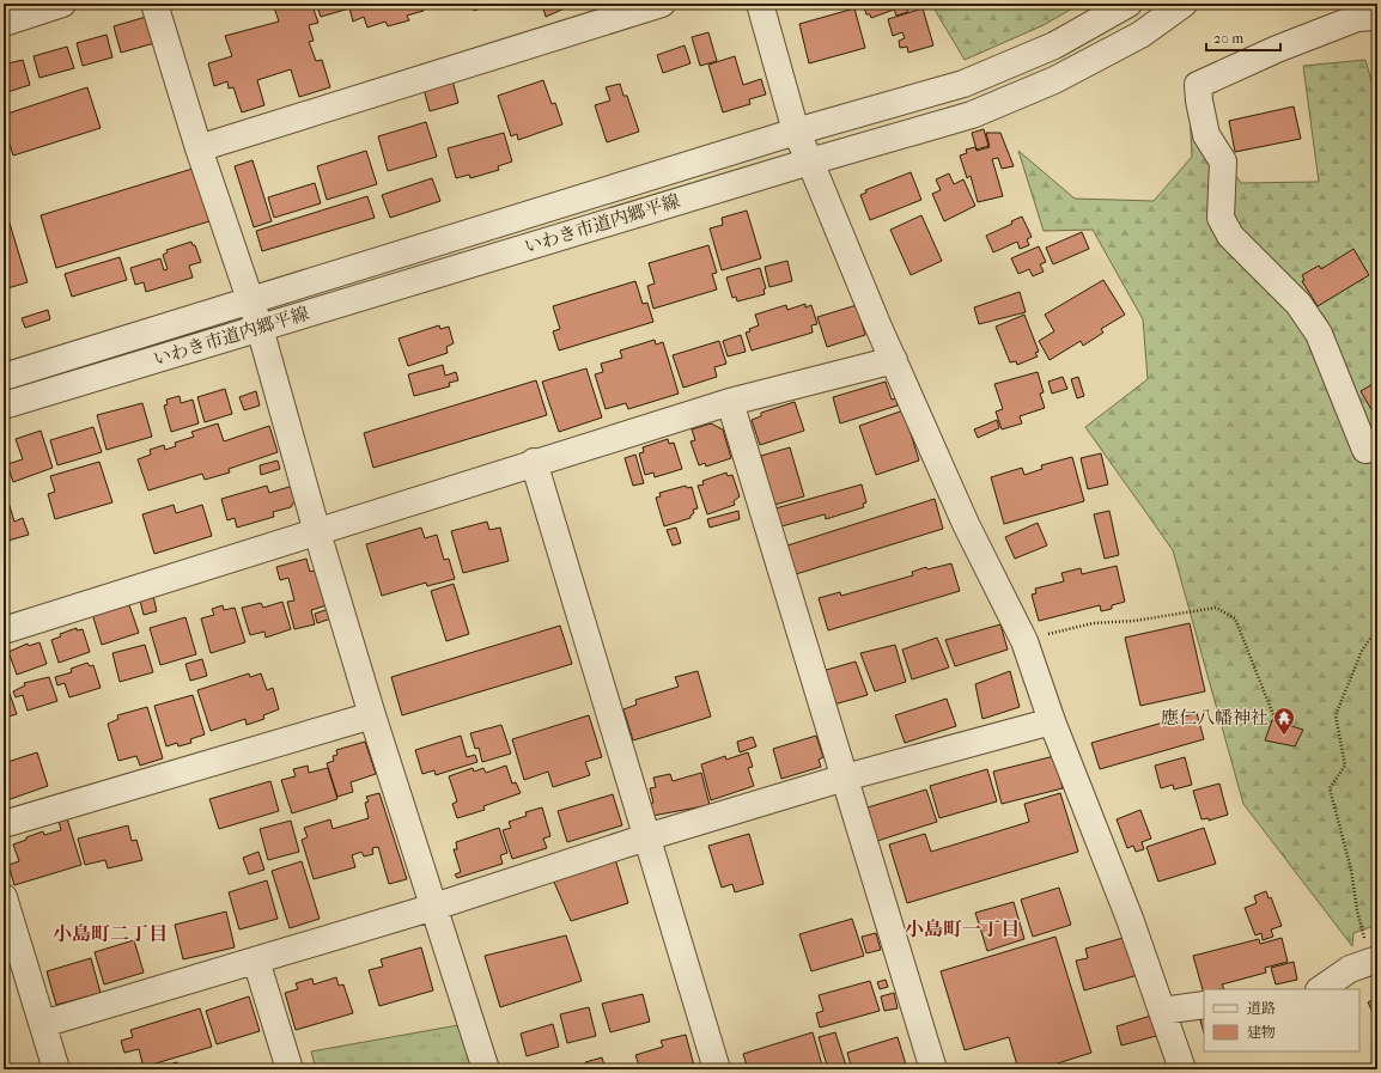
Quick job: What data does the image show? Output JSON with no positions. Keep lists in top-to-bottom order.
{
  "streets": {
    "street": ["いわき市道内郷平線"]
  },
  "districts": ["小島町一丁目", "小島町二丁目"],
  "places": {
    "temple": ["應仁八幡神社"]
  },
  "legend": ["道路", "建物"],
  "scale_bar": "20 m"
}
